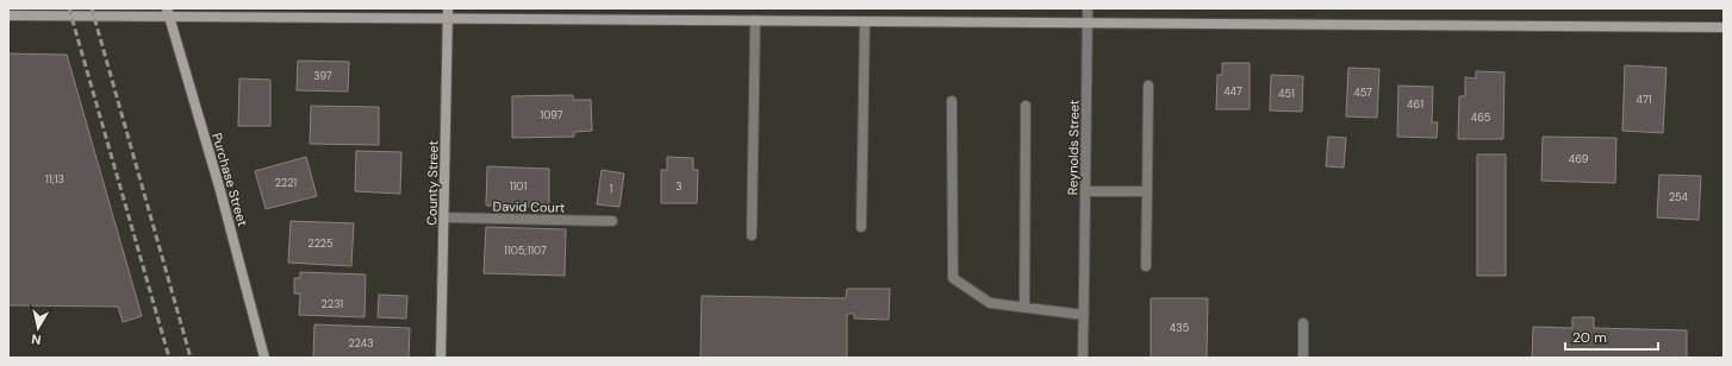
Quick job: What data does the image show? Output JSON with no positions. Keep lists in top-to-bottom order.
{
  "streets": {
    "street": [
      "Reynolds Street",
      "Purchase Street",
      "County Street",
      "David Court"
    ]
  },
  "crossings": [
    ["County Street", "David Court"]
  ],
  "house_numbers": [
    "397",
    "447",
    "457",
    "451",
    "471",
    "461",
    "1097",
    "465",
    "469",
    "11;13",
    "2221",
    "1101",
    "3",
    "1",
    "254",
    "2225",
    "1105;1107",
    "2231",
    "435",
    "2243"
  ],
  "scale_bar": "20 m",
  "north": "bottom"
}
